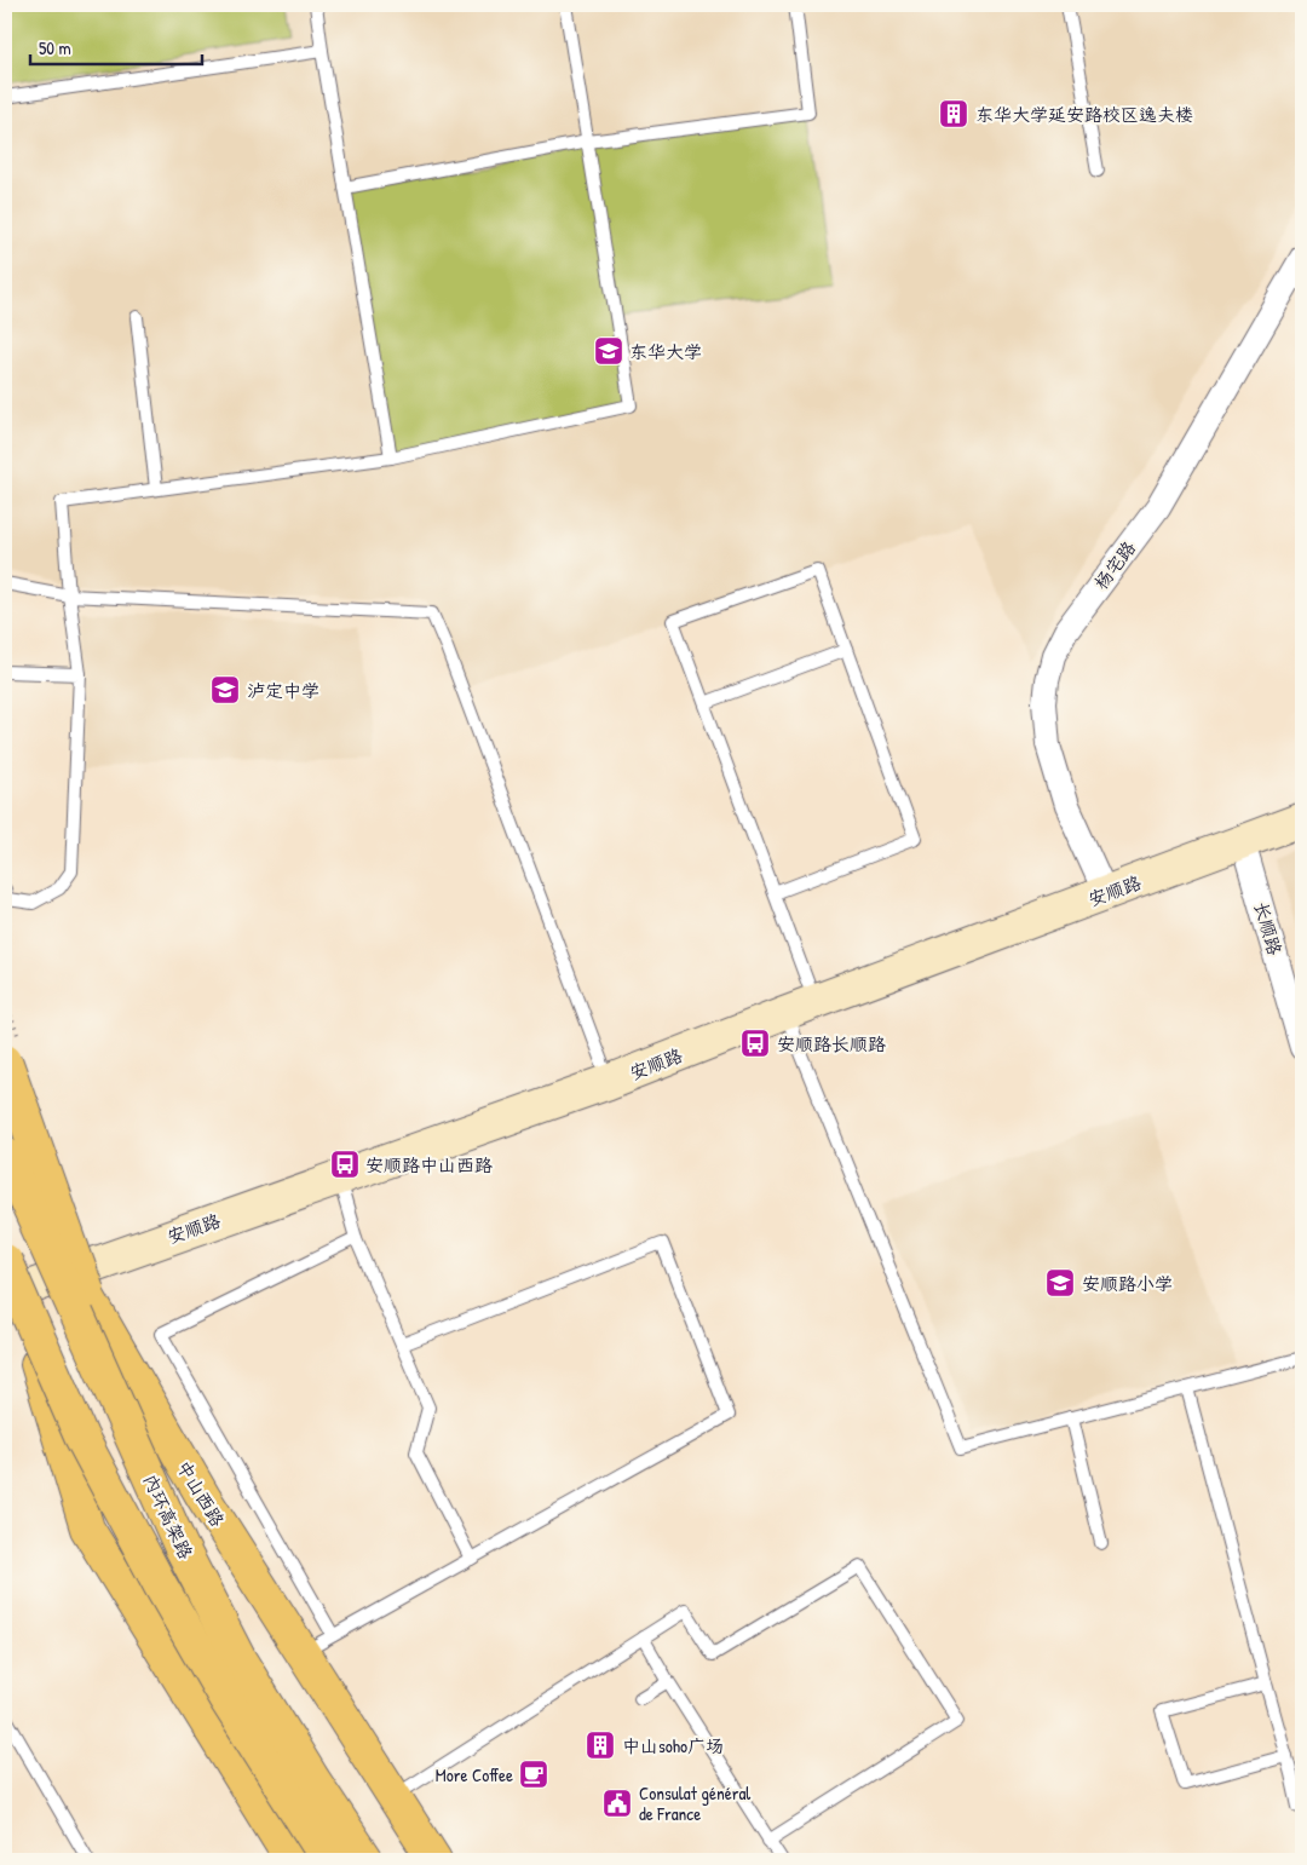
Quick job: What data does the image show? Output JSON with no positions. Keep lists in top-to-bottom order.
{
  "streets": {
    "main road": ["中山西路", "内环高架路"],
    "street": ["杨宅路", "安顺路", "长顺路"]
  },
  "crossings": [
    ["杨宅路", "安顺路"],
    ["安顺路", "长顺路"],
    ["安顺路", "中山西路"],
    ["安顺路", "内环高架路"]
  ],
  "places": {
    "building": ["东华大学延安路校区逸夫楼", "中山soho广场"],
    "school or university": ["东华大学", "泸定中学", "安顺路小学"],
    "bus stop": ["安顺路长顺路", "安顺路中山西路"],
    "cafe": ["More Coffee"],
    "public building": ["Consulat général de France"]
  },
  "scale_bar": "50 m"
}
